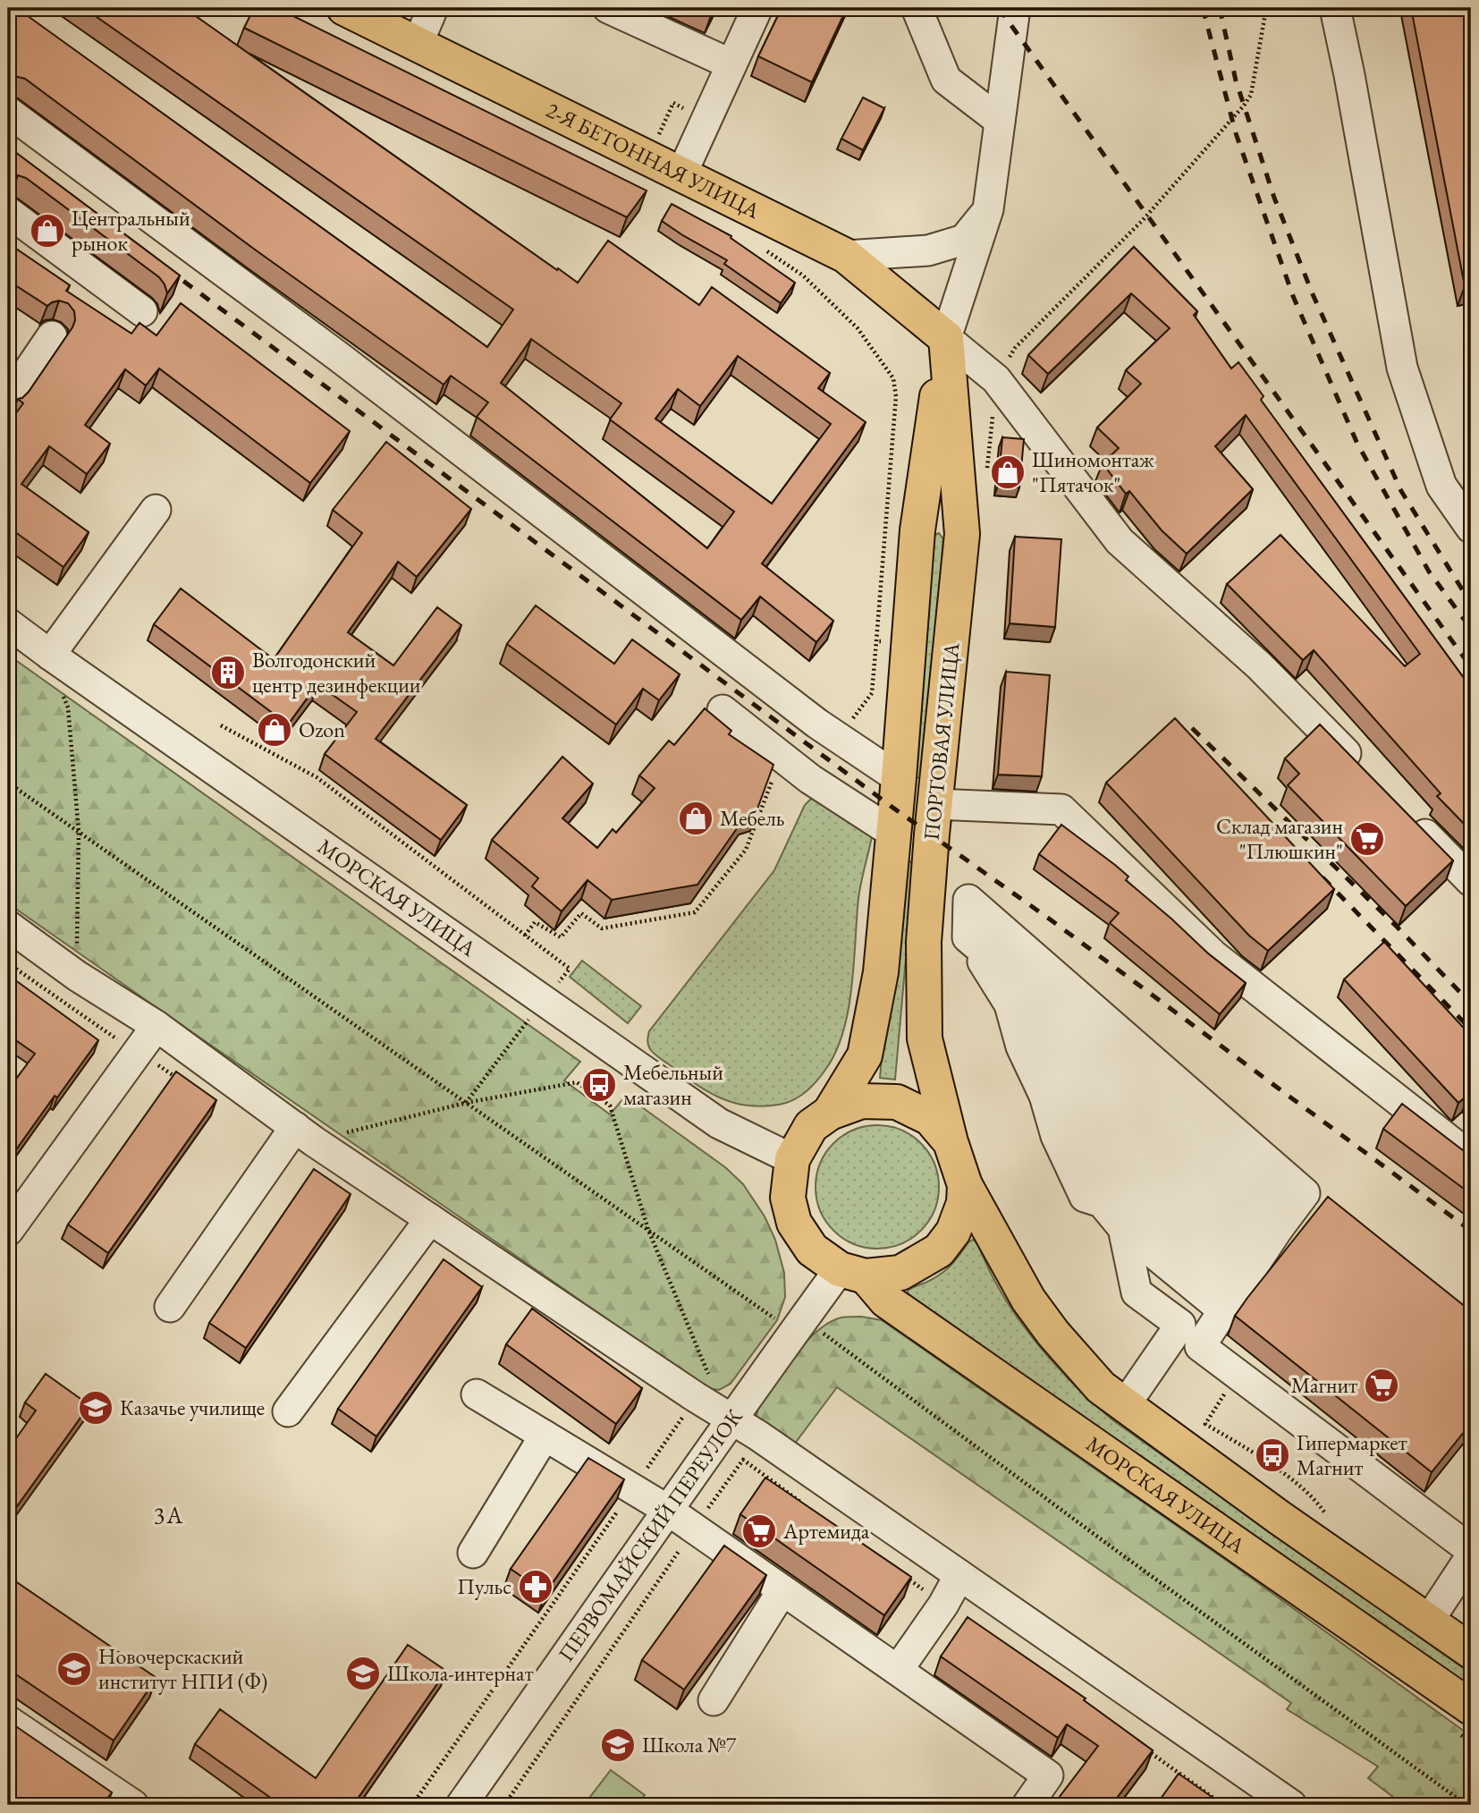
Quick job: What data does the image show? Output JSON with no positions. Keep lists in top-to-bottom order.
{
  "streets": {
    "main road": ["2-Я БЕТОННАЯ УЛИЦА", "ПОРТОВАЯ УЛИЦА", "МОРСКАЯ УЛИЦА"],
    "street": ["ПЕРВОМАЙСКИЙ ПЕРЕУЛОК"]
  },
  "crossings": [
    ["2-Я БЕТОННАЯ УЛИЦА", "ПОРТОВАЯ УЛИЦА"],
    ["ПОРТОВАЯ УЛИЦА", "МОРСКАЯ УЛИЦА"],
    ["ПОРТОВАЯ УЛИЦА", "ПЕРВОМАЙСКИЙ ПЕРЕУЛОК"],
    ["МОРСКАЯ УЛИЦА", "ПЕРВОМАЙСКИЙ ПЕРЕУЛОК"]
  ],
  "districts": ["3А"],
  "places": {
    "shop": [
      "Центральный рынок",
      "Шиномонтаж \"Пятачок\"",
      "Ozon",
      "Мебель"
    ],
    "building": ["Волгодонский центр дезинфекции"],
    "supermarket": ["Склад магазин \"Плюшкин\"", "Магнит", "Артемида"],
    "bus stop": ["Мебельный магазин", "Гипермаркет Магнит"],
    "school or university": [
      "Казачье училище",
      "Новочерскаский институт НПИ (Ф)",
      "Школа-интернат",
      "Школа №7"
    ],
    "pharmacy": ["Пульс"]
  }
}
